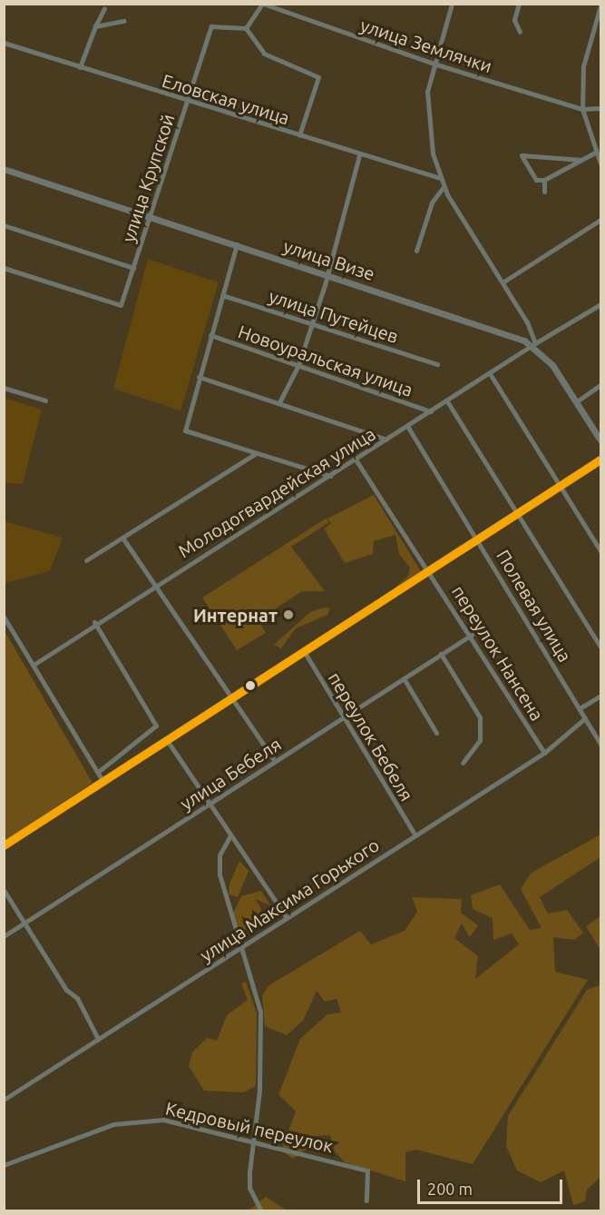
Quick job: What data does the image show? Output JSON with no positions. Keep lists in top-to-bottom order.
{
  "streets": {
    "street": [
      "улица Землячки",
      "Еловская улица",
      "улица Крупской",
      "улица Визе",
      "улица Путейцев",
      "Новоуральская улица",
      "Молодогвардейская улица",
      "Полевая улица",
      "переулок Нансена",
      "переулок Бебеля",
      "улица Бебеля",
      "улица Максима Горького",
      "Кедровый переулок"
    ]
  },
  "crossings": [
    ["Еловская улица", "улица Крупской"],
    ["улица Крупской", "улица Визе"],
    ["улица Визе", "Молодогвардейская улица"],
    ["Новоуральская улица", "Молодогвардейская улица"],
    ["Молодогвардейская улица", "Полевая улица"],
    ["Молодогвардейская улица", "переулок Нансена"],
    ["Полевая улица", "улица Максима Горького"],
    ["переулок Нансена", "улица Бебеля"],
    ["переулок Нансена", "улица Максима Горького"],
    ["переулок Бебеля", "улица Бебеля"],
    ["переулок Бебеля", "улица Максима Горького"]
  ],
  "places": ["Интернат"],
  "scale_bar": "200 m"
}
